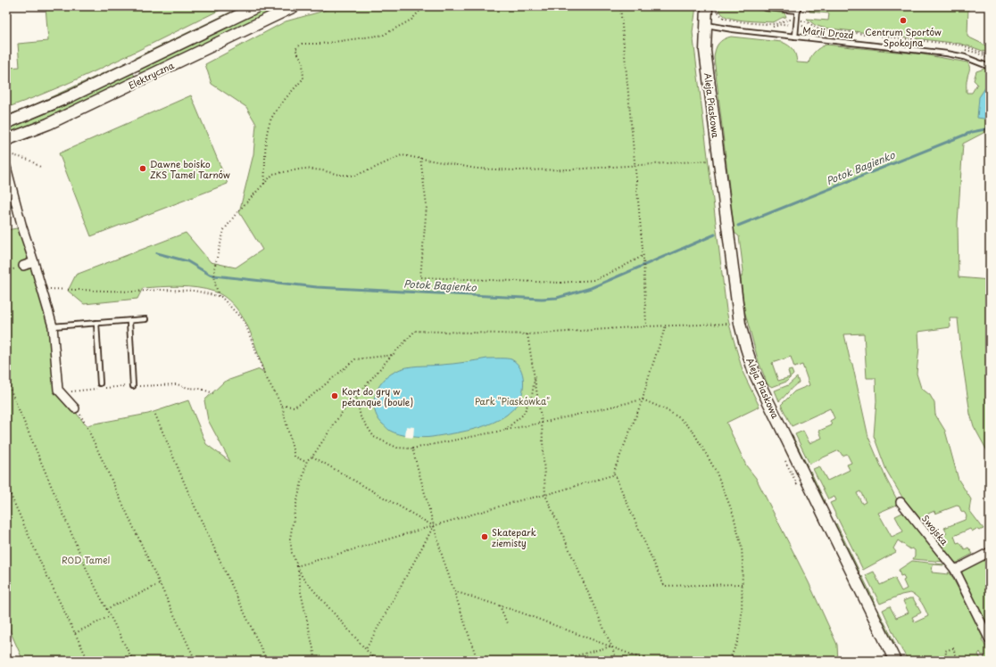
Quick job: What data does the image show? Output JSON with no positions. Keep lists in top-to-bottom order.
{
  "streets": {
    "street": ["Elektryczna", "Aleja Piaskowa", "Swojska"],
    "lane": ["Marii Drozd"]
  },
  "crossings": [
    ["Marii Drozd", "Aleja Piaskowa"]
  ],
  "water": ["Potok Bagienko"],
  "parks": ["Park \"Piaskówka\"", "ROD Tamel"],
  "places": [
    "Centrum Sportów Spokojna",
    "Dawne boisko ZKS Tamel Tarnów",
    "Kort do gry w pétanque (boule)",
    "Skatepark ziemisty"
  ]
}
